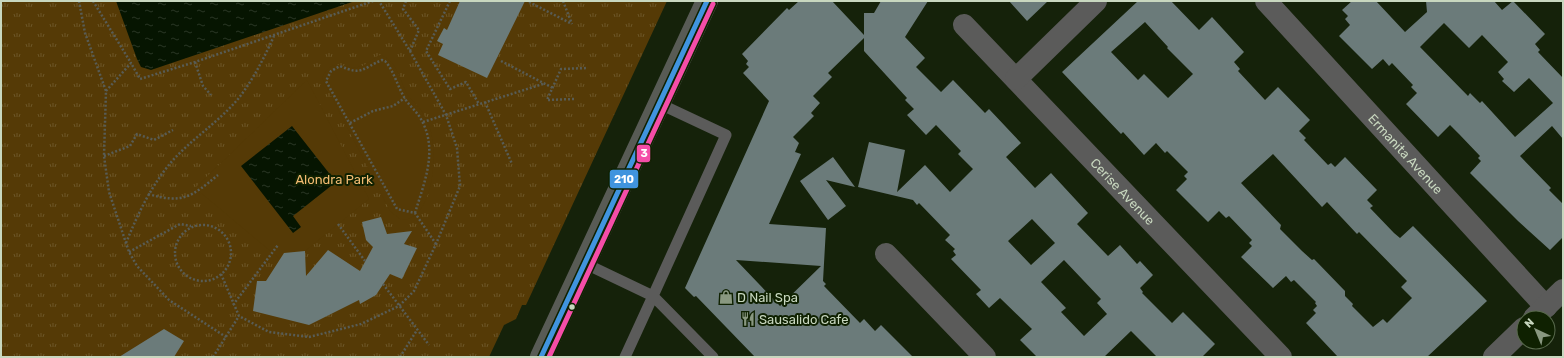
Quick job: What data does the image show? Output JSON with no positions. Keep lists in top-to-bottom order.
{
  "streets": {
    "street": ["Ermanita Avenue", "Cerise Avenue"]
  },
  "parks": ["Alondra Park"],
  "places": {
    "shop": ["D Nail Spa"],
    "restaurant": ["Sausalido Cafe"]
  },
  "lines": ["transit line 210", "transit line 3"],
  "north": "top left"
}
